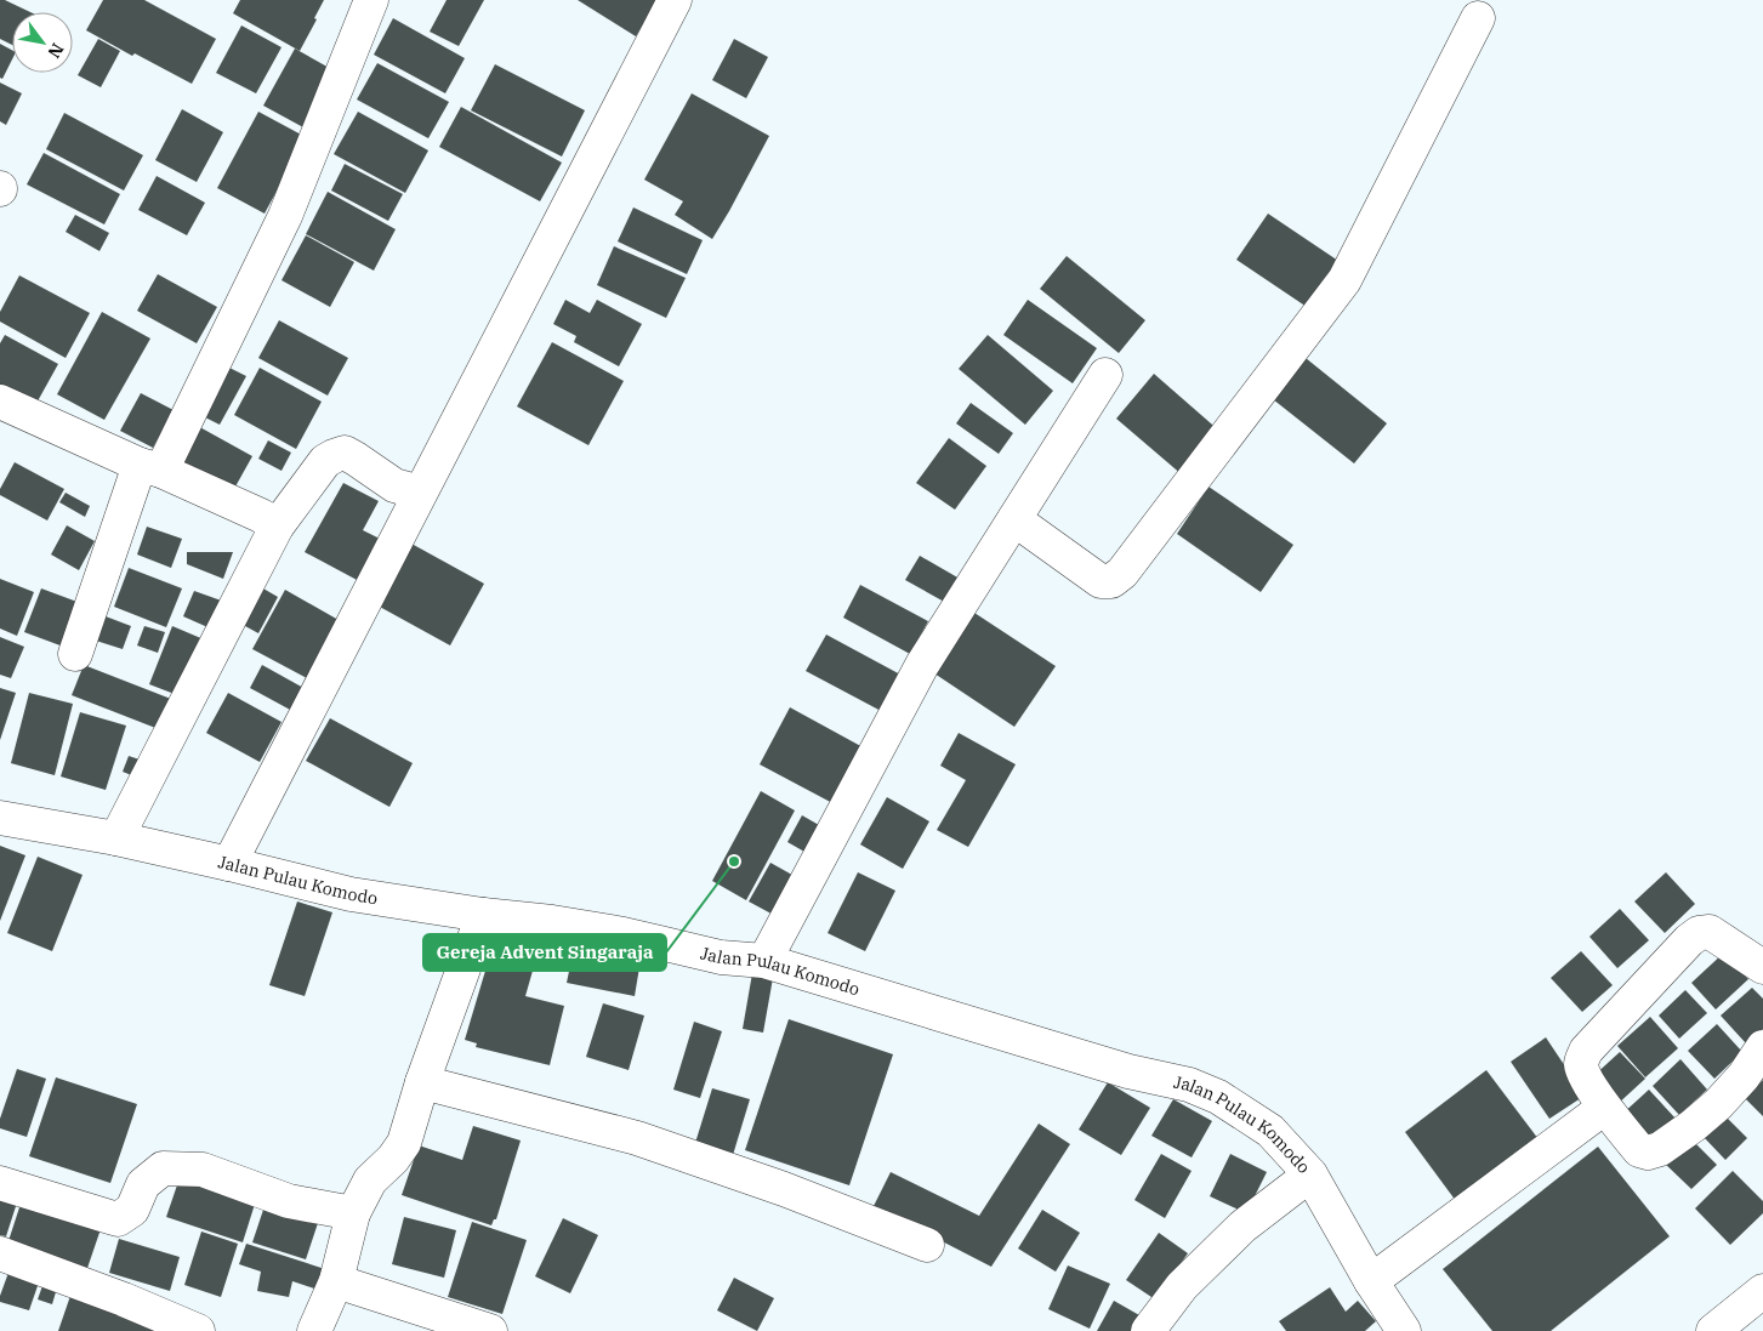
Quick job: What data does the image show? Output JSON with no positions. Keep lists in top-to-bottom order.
{
  "streets": {
    "street": ["Jalan Pulau Komodo"]
  },
  "places": ["Gereja Advent Singaraja"],
  "north": "bottom right"
}
